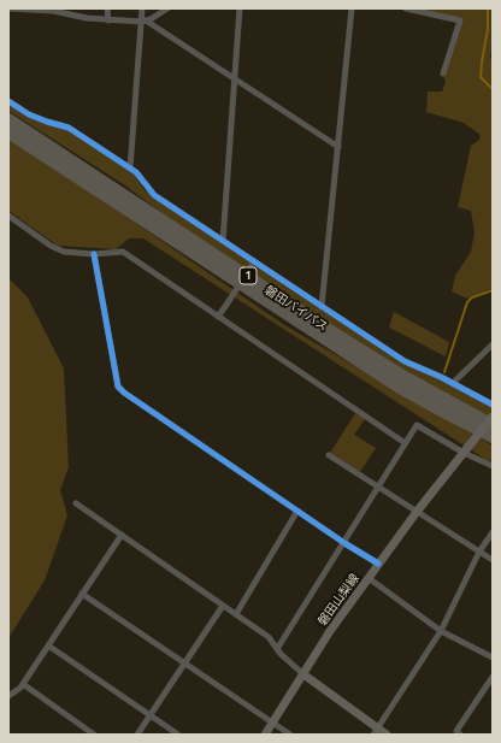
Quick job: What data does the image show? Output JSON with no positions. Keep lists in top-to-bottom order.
{
  "streets": {
    "highway": ["1", "磐田バイパス"],
    "main road": ["磐田山梨線"]
  }
}
